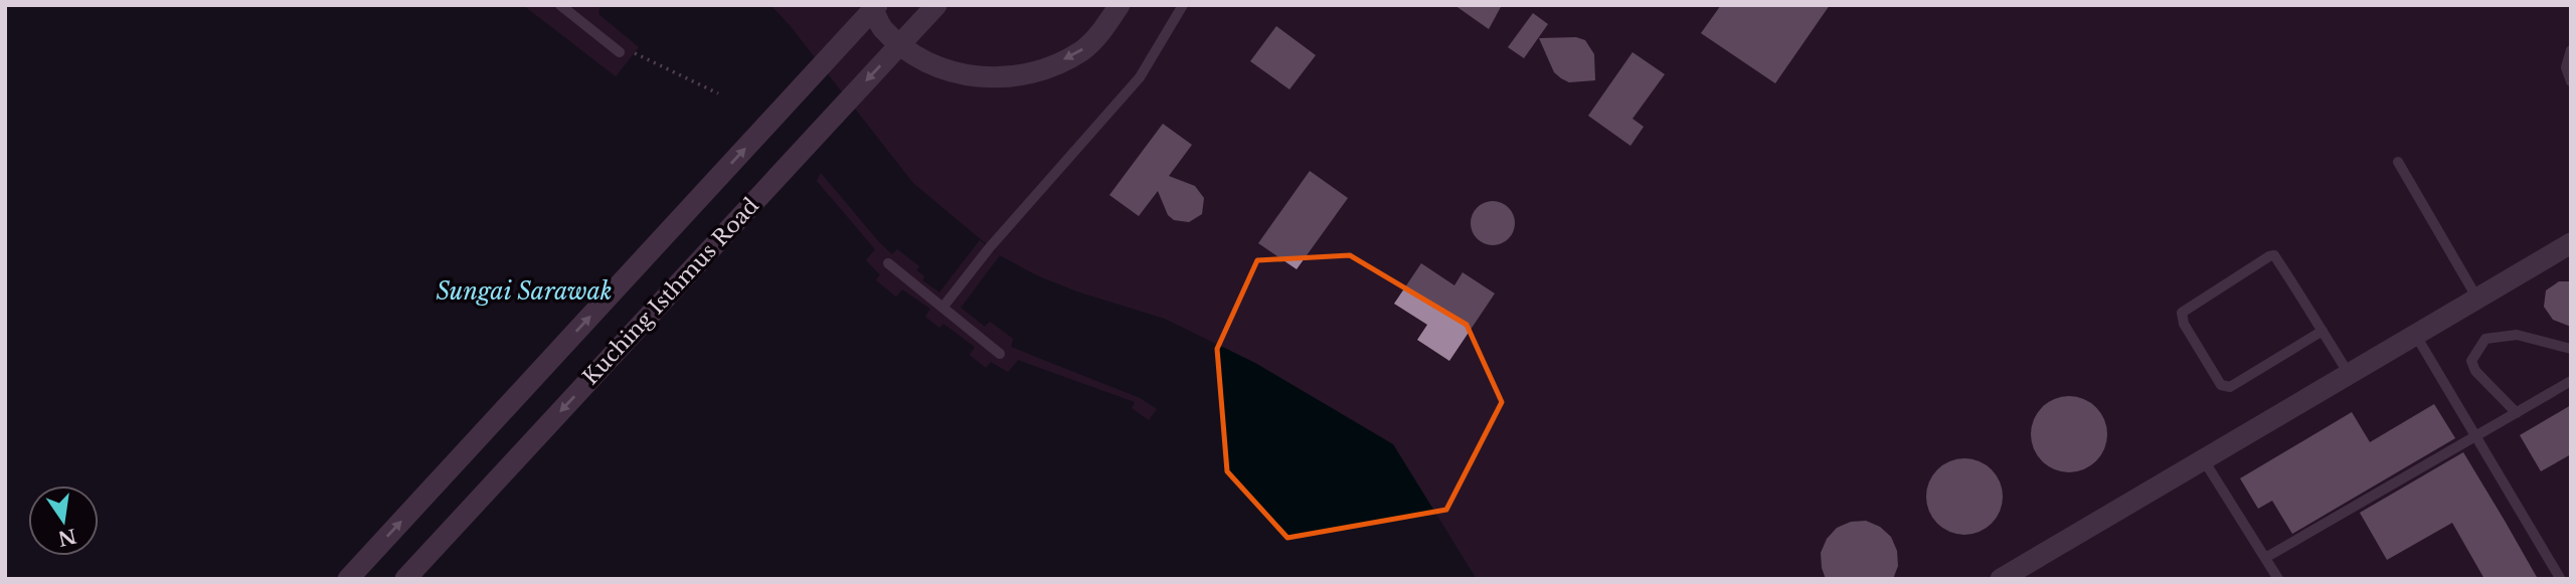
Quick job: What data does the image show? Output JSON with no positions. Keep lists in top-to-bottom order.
{
  "streets": {
    "main road": ["Kuching Isthmus Road"]
  },
  "water": ["Sungai Sarawak"],
  "north": "bottom"
}
